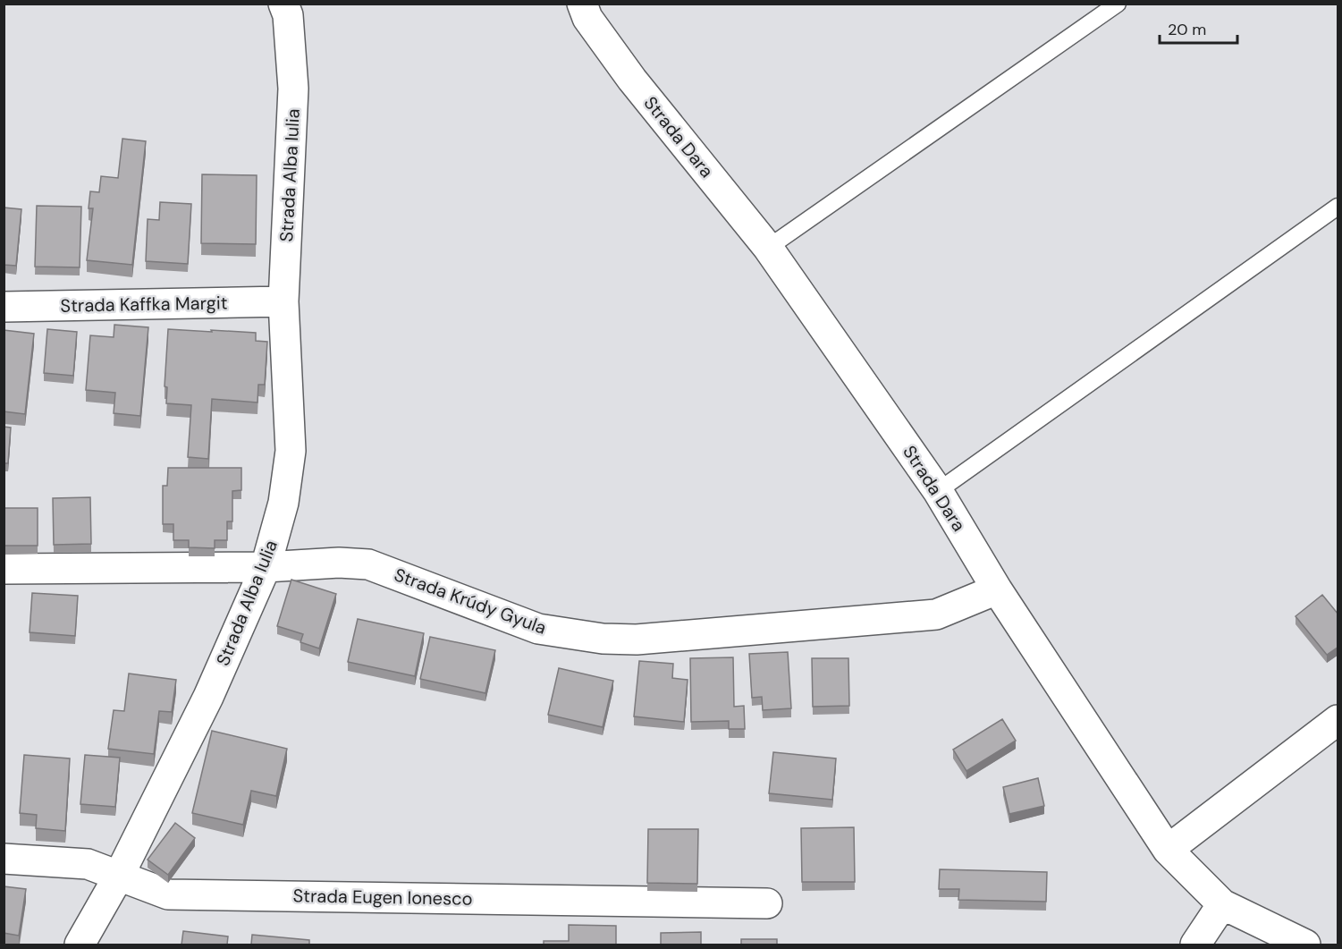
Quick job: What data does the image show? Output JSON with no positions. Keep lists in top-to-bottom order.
{
  "streets": {
    "street": [
      "Strada Dara",
      "Strada Alba Iulia",
      "Strada Kaffka Margit",
      "Strada Krúdy Gyula",
      "Strada Eugen Ionesco"
    ]
  },
  "crossings": [
    ["Strada Dara", "Strada Krúdy Gyula"],
    ["Strada Alba Iulia", "Strada Kaffka Margit"],
    ["Strada Alba Iulia", "Strada Krúdy Gyula"],
    ["Strada Alba Iulia", "Strada Eugen Ionesco"]
  ],
  "scale_bar": "20 m"
}
